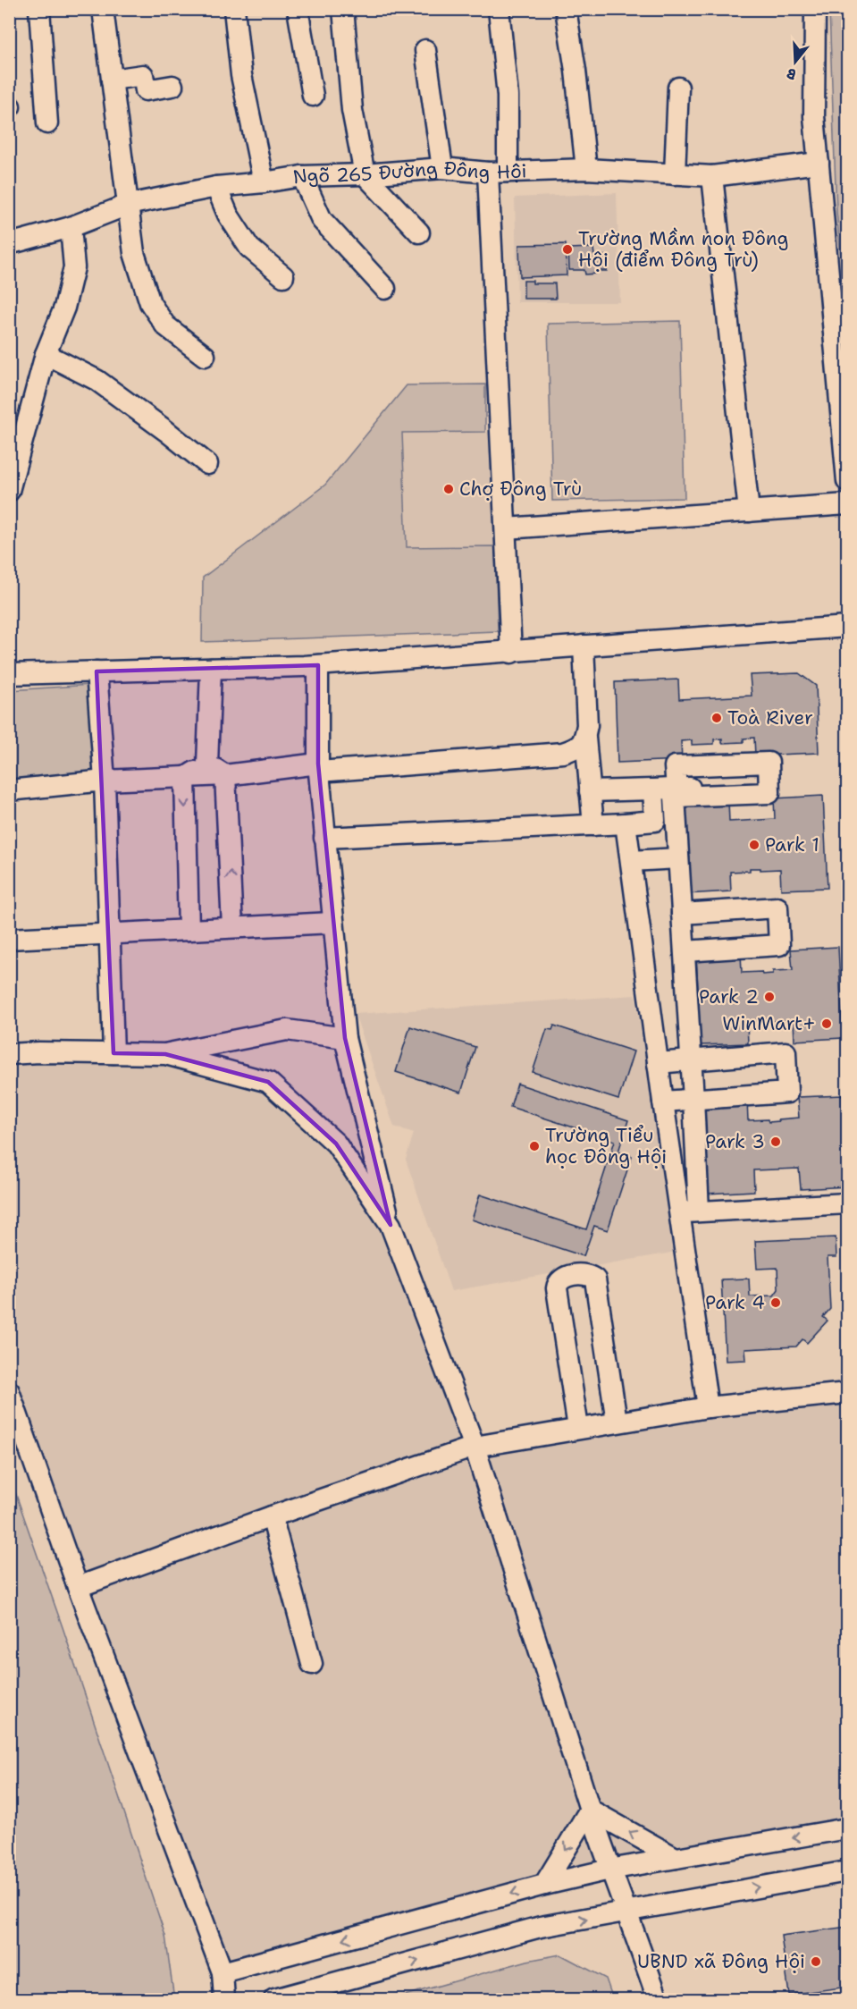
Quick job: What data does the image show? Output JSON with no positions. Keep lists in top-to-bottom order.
{
  "streets": {
    "street": ["Ngõ 265 Đường Đông Hội"]
  },
  "places": [
    "Trường Mầm non Đông Hội (điểm Đông Trù)",
    "Chợ Đông Trù",
    "Toà River",
    "Park 1",
    "Park 2",
    "WinMart+",
    "Park 3",
    "Trường Tiểu học Đông Hội",
    "Park 4",
    "UBND xã Đông Hội"
  ],
  "north": "bottom"
}
